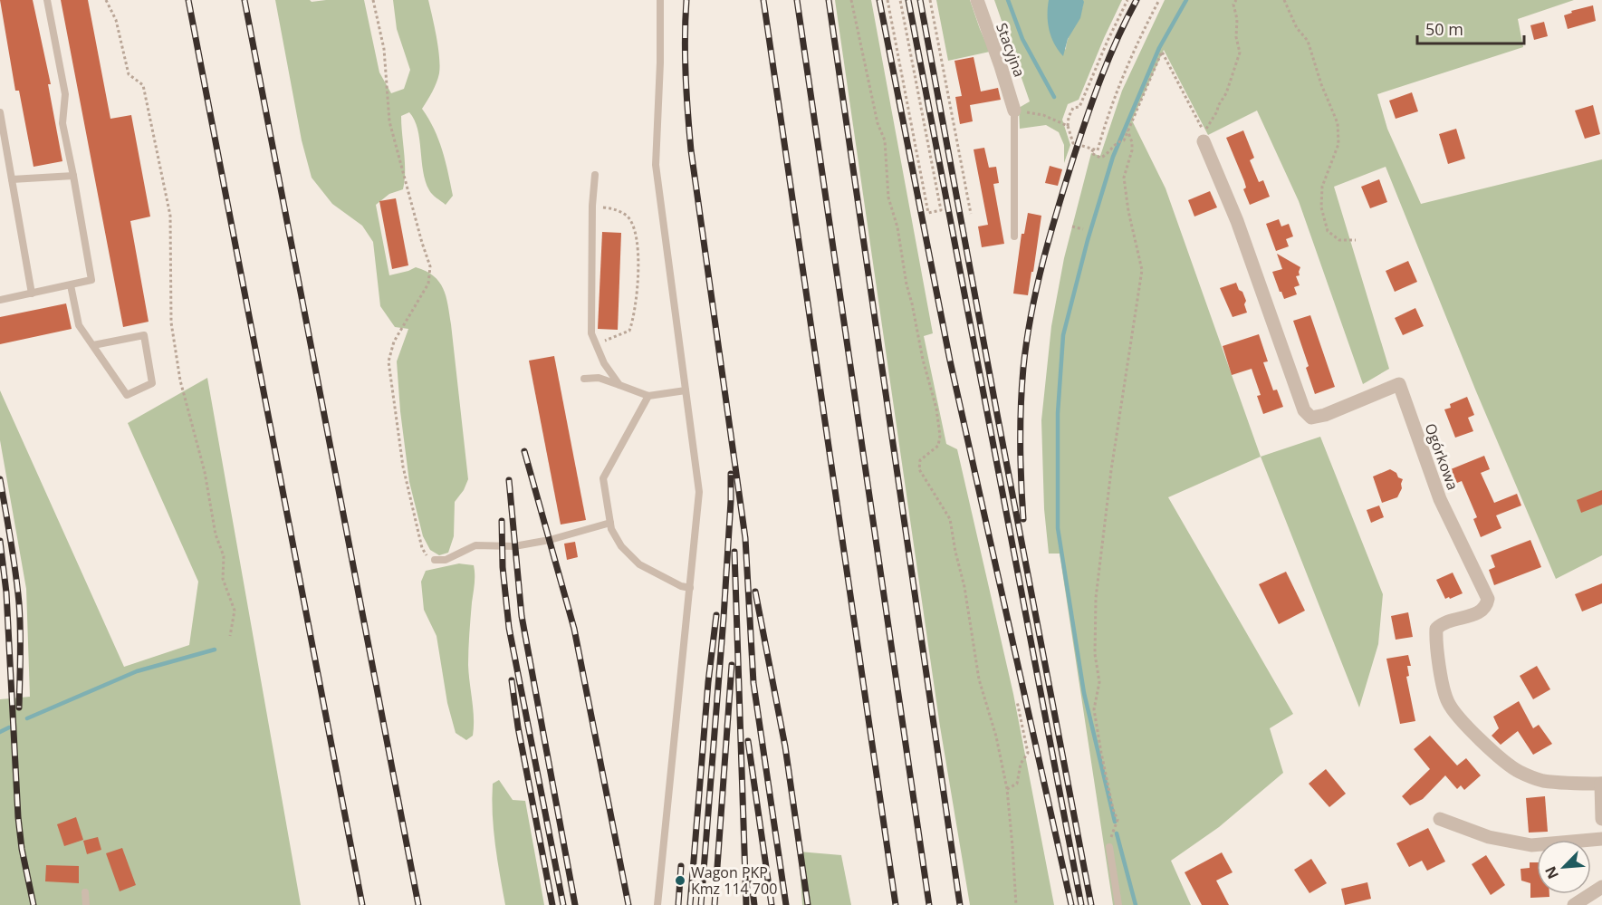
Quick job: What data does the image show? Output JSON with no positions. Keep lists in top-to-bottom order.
{
  "streets": {
    "street": ["Stacyjna", "Ogórkowa"]
  },
  "places": ["Wagon PKP Kmz 114 700"],
  "scale_bar": "50 m",
  "north": "bottom left"
}
